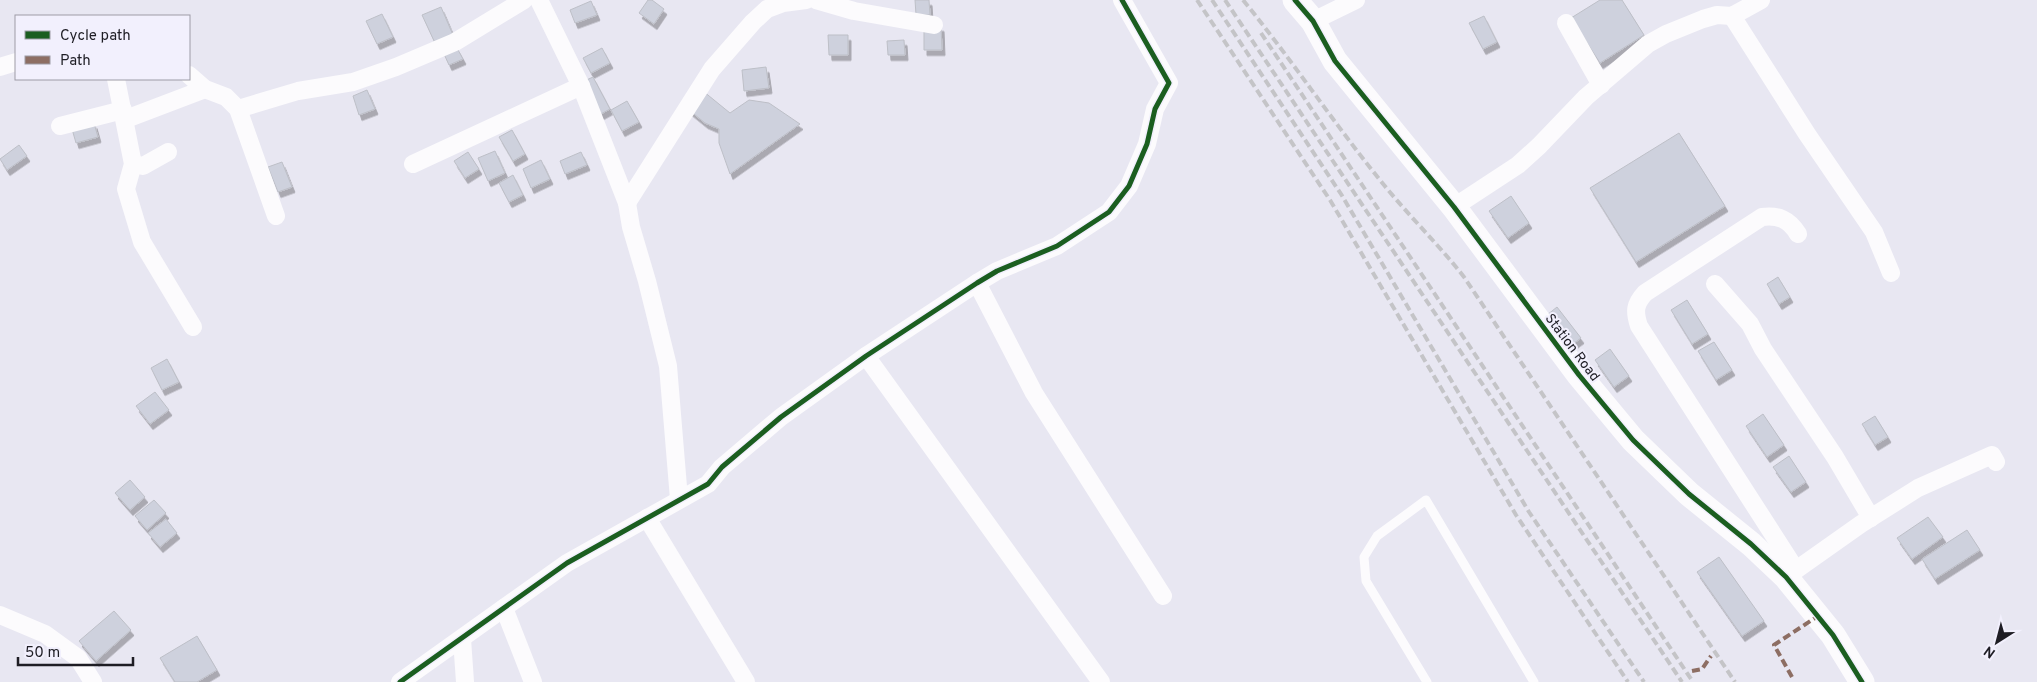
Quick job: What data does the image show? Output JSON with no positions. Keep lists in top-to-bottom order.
{
  "streets": {
    "street": ["Station Road"]
  },
  "legend": ["Cycle path", "Path"],
  "scale_bar": "50 m",
  "north": "bottom left"
}
